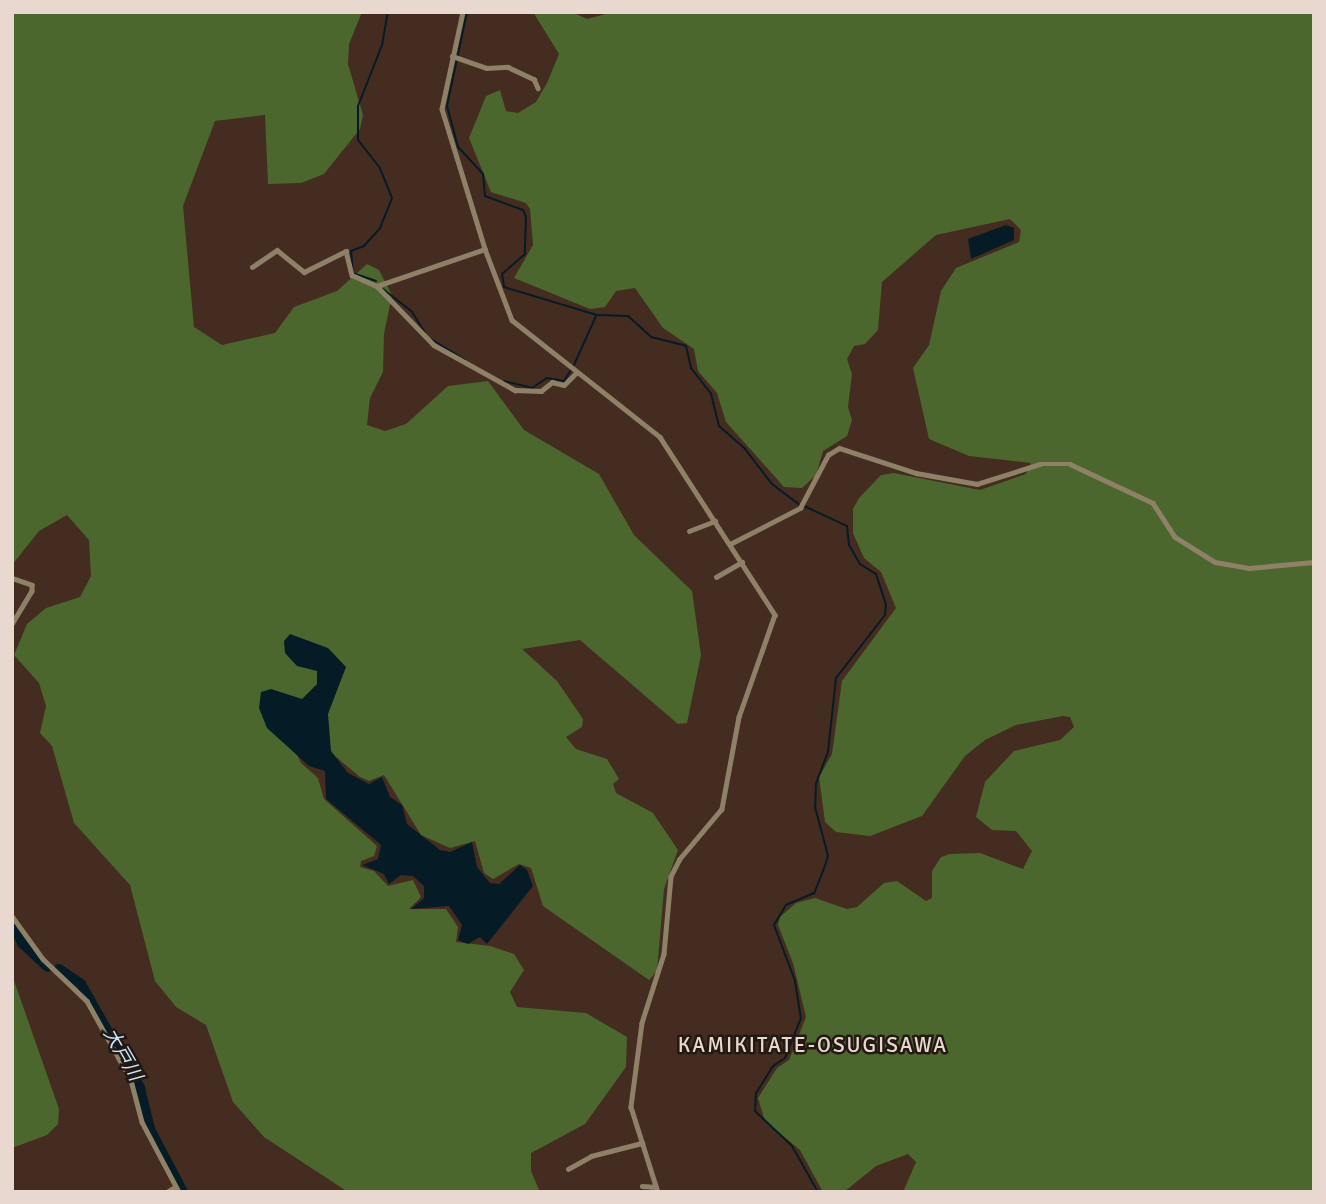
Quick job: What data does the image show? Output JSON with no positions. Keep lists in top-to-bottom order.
{
  "districts": ["KAMIKITATE-OSUGISAWA"],
  "water": ["大戸川"]
}
